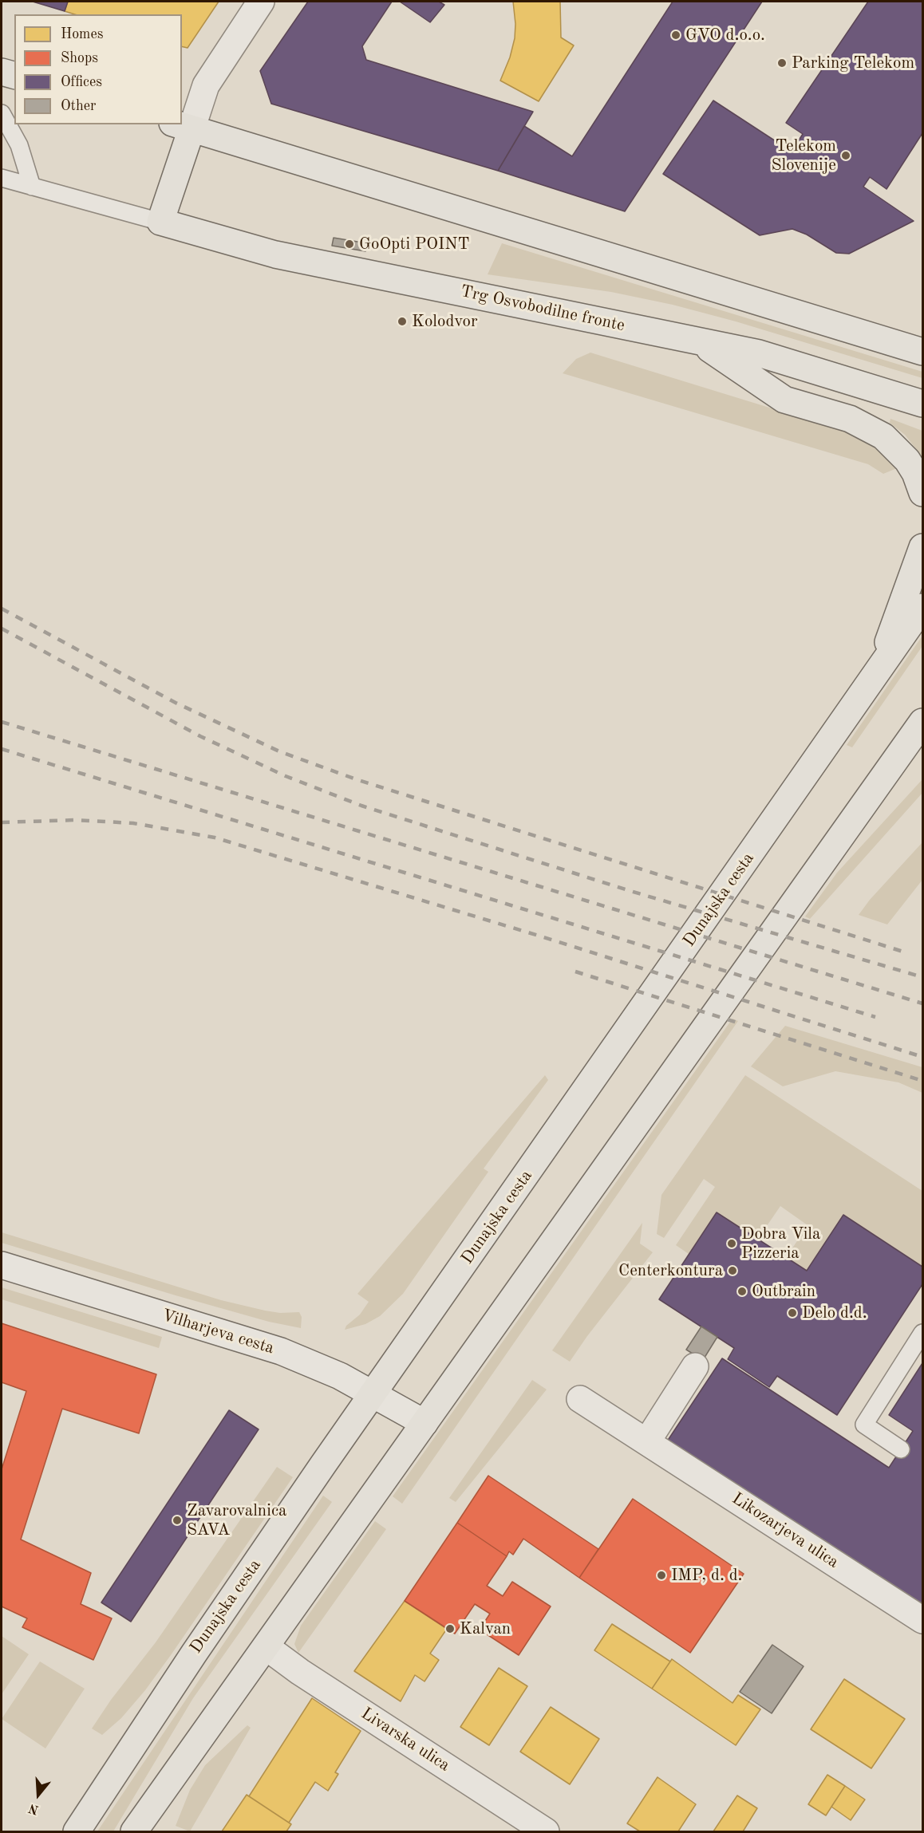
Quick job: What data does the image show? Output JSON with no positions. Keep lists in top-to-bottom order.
{
  "streets": {
    "main road": ["Trg Osvobodilne fronte", "Dunajska cesta"],
    "street": ["Vilharjeva cesta", "Likozarjeva ulica", "Livarska ulica"]
  },
  "crossings": [
    ["Dunajska cesta", "Vilharjeva cesta"]
  ],
  "places": [
    "GVO d.o.o.",
    "Parking Telekom",
    "Telekom Slovenije",
    "GoOpti POINT",
    "Kolodvor",
    "Dobra Vila Pizzeria",
    "Centerkontura",
    "Outbrain",
    "Delo d.d.",
    "Zavarovalnica SAVA",
    "IMP, d. d.",
    "Kalvan"
  ],
  "legend": [
    "Homes",
    "Shops",
    "Offices",
    "Other"
  ],
  "north": "bottom"
}
